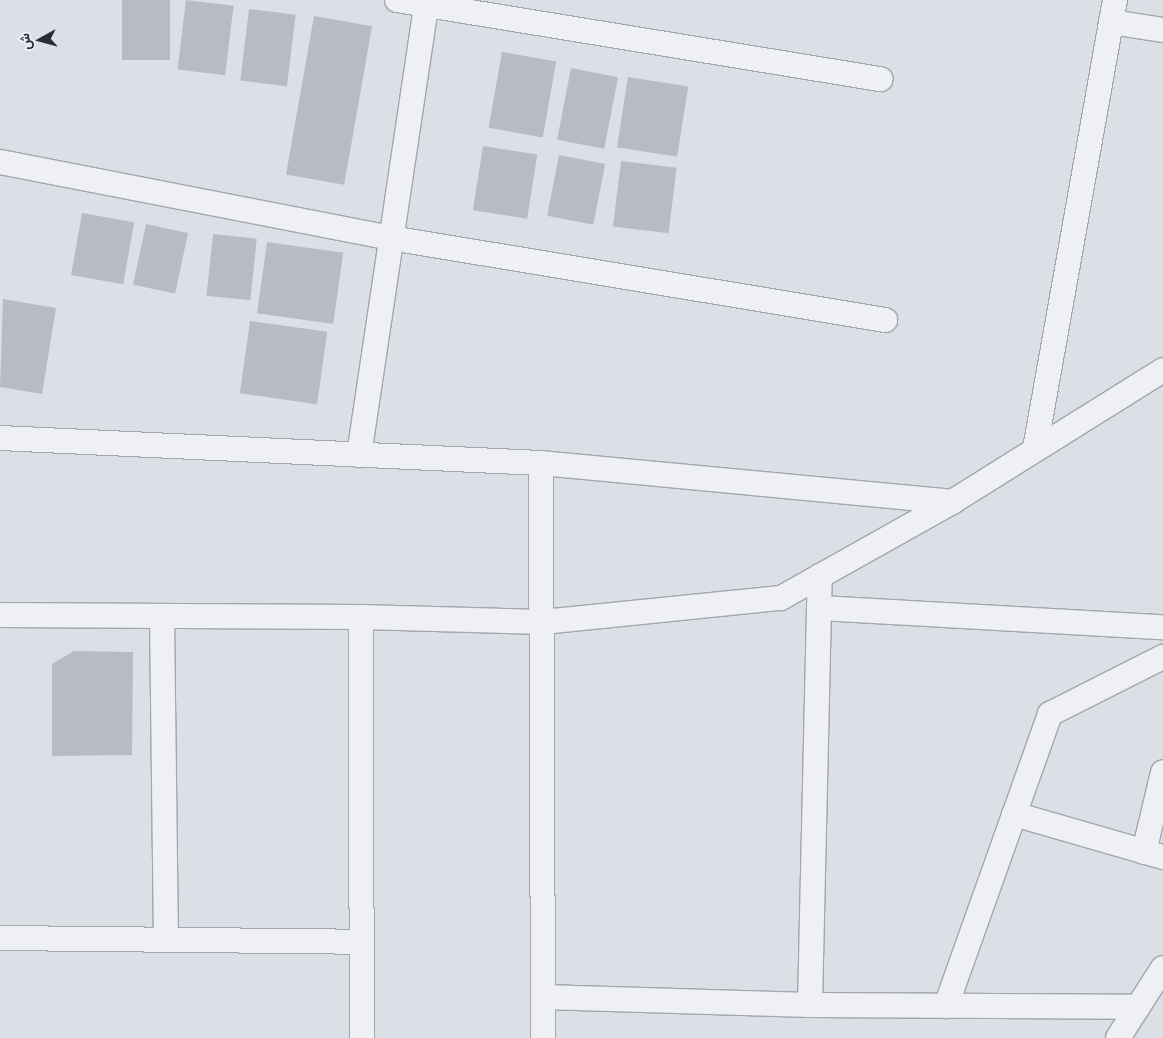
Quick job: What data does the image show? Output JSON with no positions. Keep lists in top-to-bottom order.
{
  "north": "left"
}
